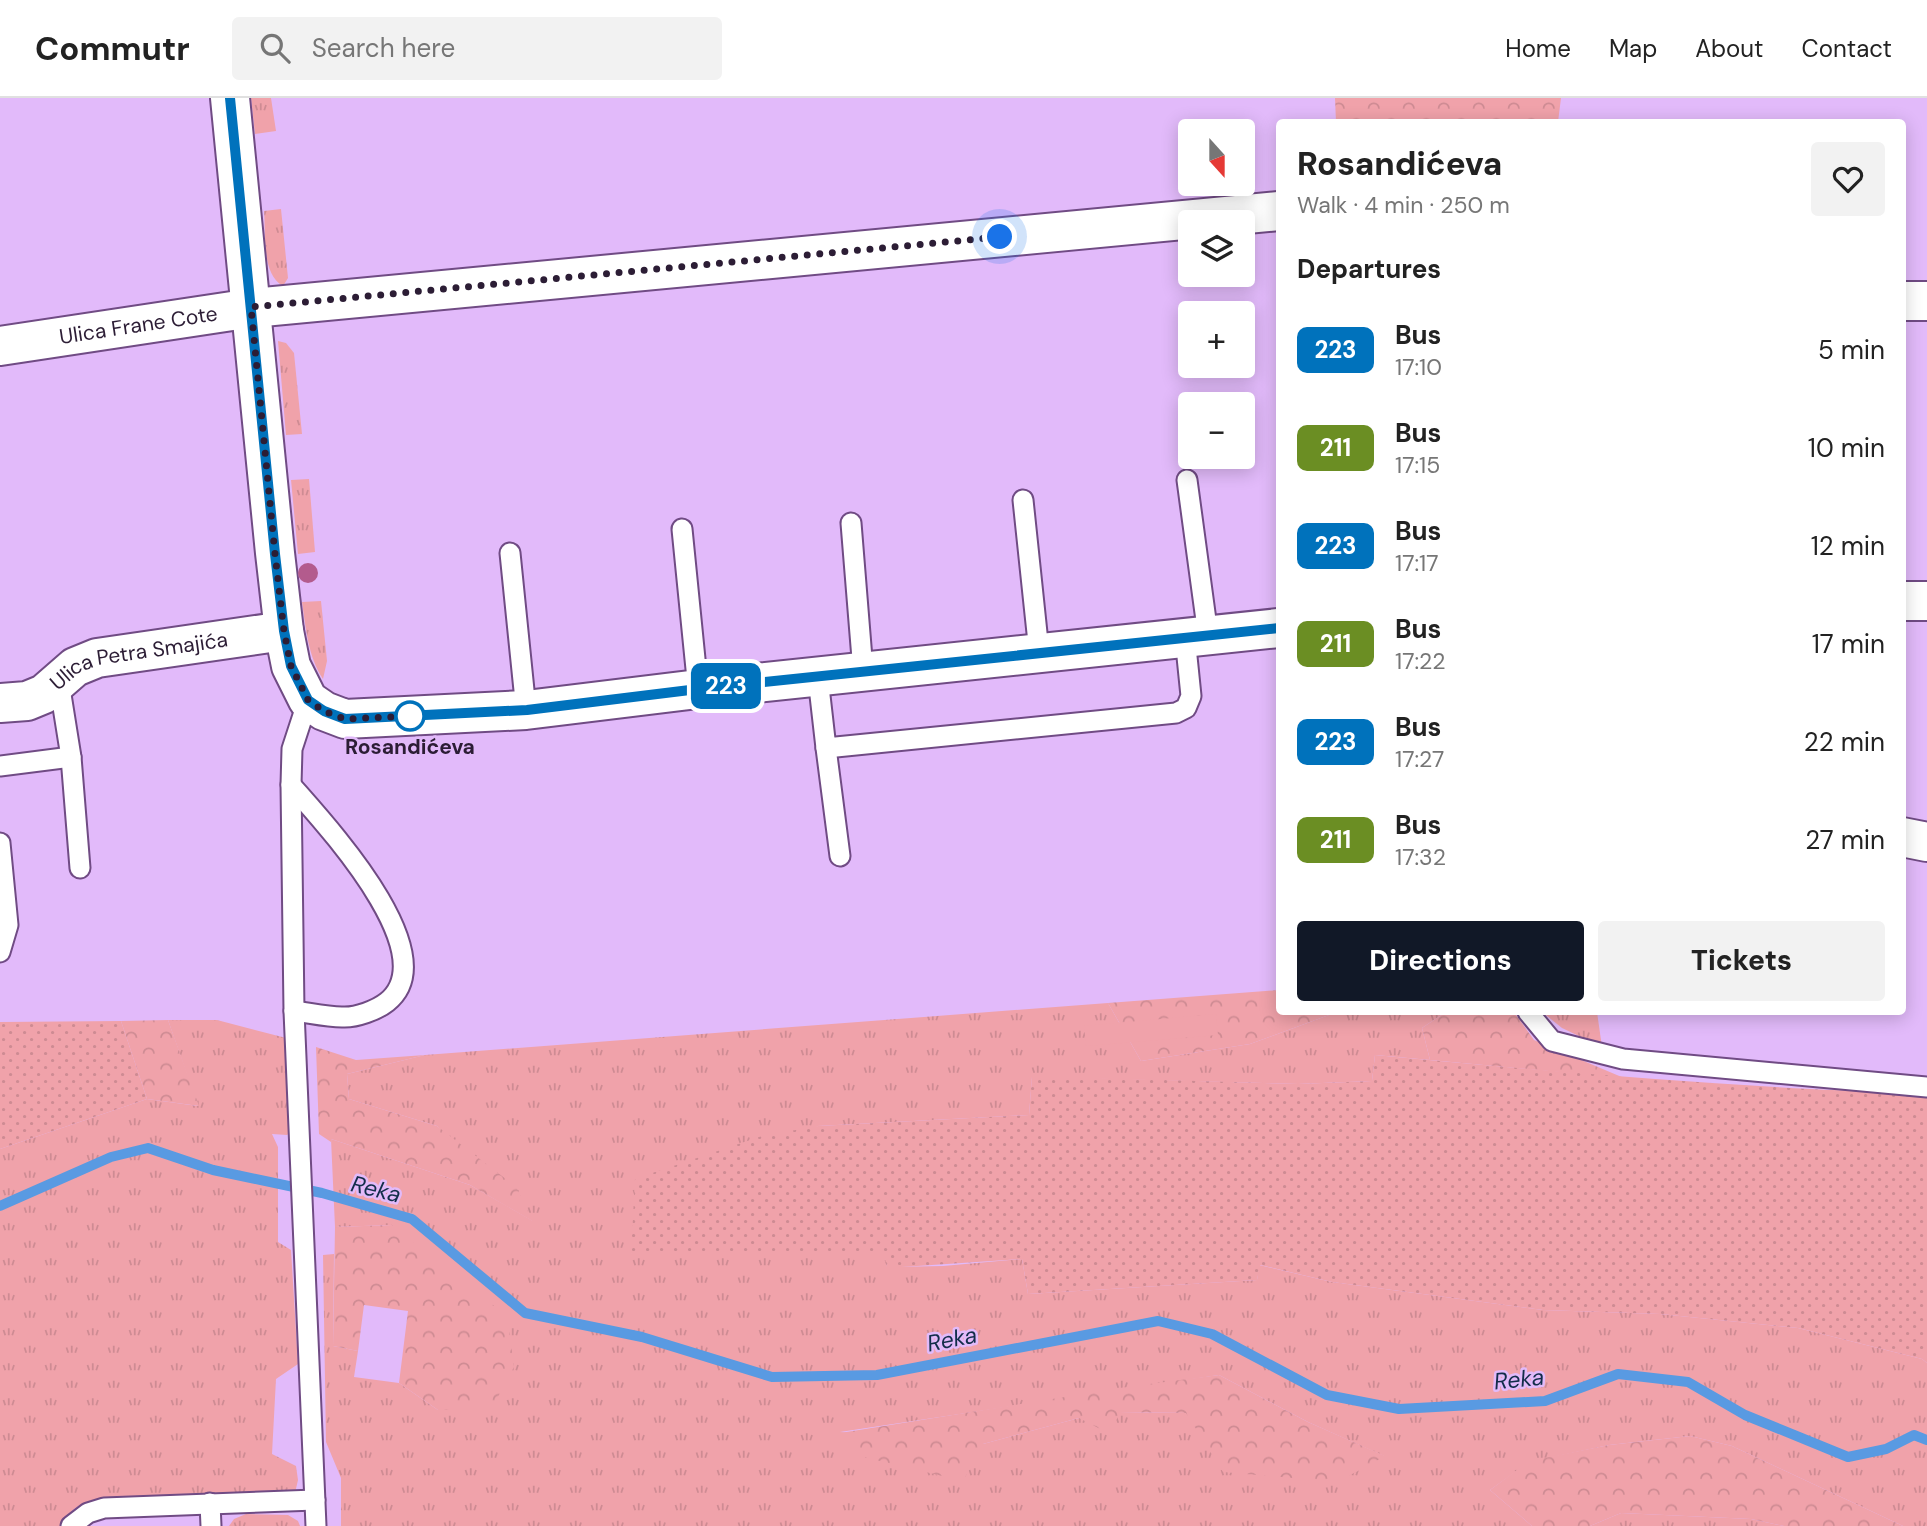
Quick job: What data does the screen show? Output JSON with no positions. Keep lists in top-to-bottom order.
{
  "streets": {
    "street": ["Ulica Frane Cote", "Ulica Petra Smajića"]
  },
  "water": ["Reka"],
  "places": ["Rosandićeva"],
  "lines": ["bus line 223"],
  "north": "bottom",
  "page": {
    "header": "Commutr",
    "search": "Search here",
    "nav": [
      "Home",
      "Map",
      "About",
      "Contact"
    ],
    "on_map": "223",
    "map_buttons": ["+", "−"],
    "heading": [
      ["Rosandićeva", "Walk · 4 min · 250 m"],
      "Departures"
    ],
    "list": [
      {
        "mark": "223",
        "name": "Bus",
        "note": "17:10",
        "value": "5 min"
      },
      {
        "mark": "211",
        "name": "Bus",
        "note": "17:15",
        "value": "10 min"
      },
      {
        "mark": "223",
        "name": "Bus",
        "note": "17:17",
        "value": "12 min"
      },
      {
        "mark": "211",
        "name": "Bus",
        "note": "17:22",
        "value": "17 min"
      },
      {
        "mark": "223",
        "name": "Bus",
        "note": "17:27",
        "value": "22 min"
      },
      {
        "mark": "211",
        "name": "Bus",
        "note": "17:32",
        "value": "27 min"
      }
    ],
    "buttons": ["Directions", "Tickets"]
  }
}
